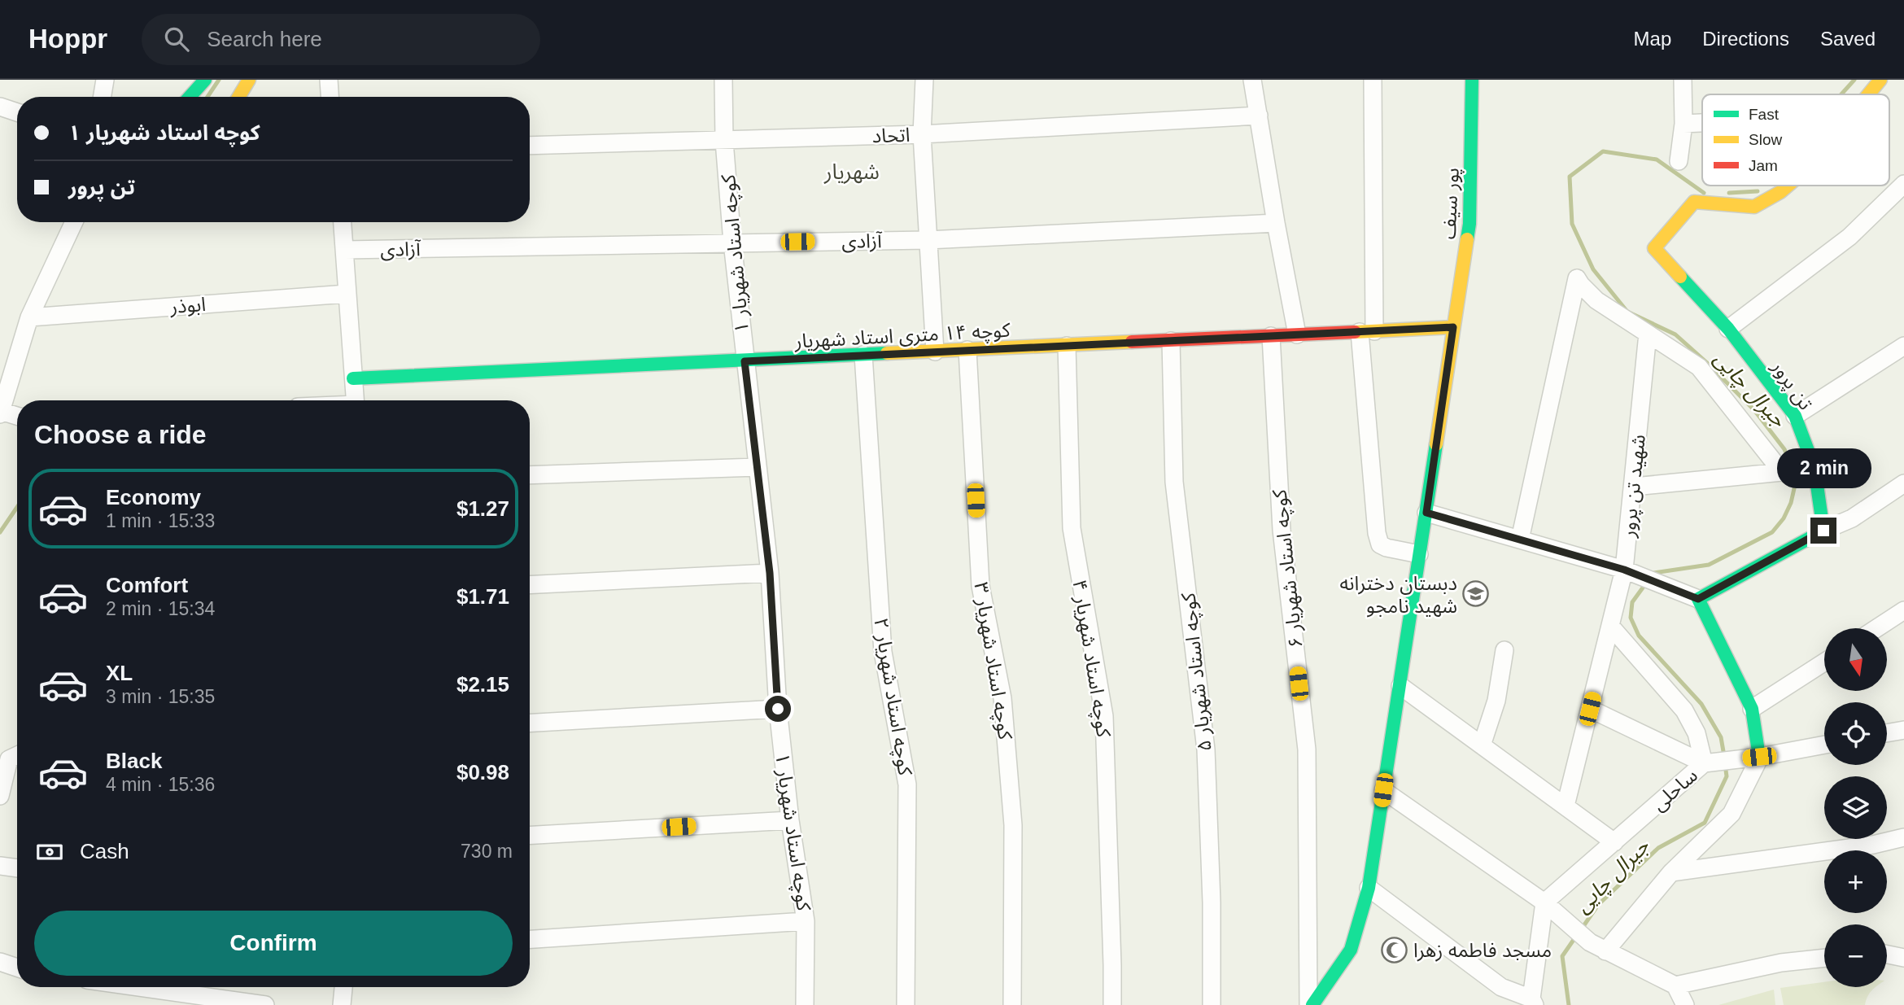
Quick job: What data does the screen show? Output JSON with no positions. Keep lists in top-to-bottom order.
{
  "streets": {
    "street": [
      "اتحاد",
      "پور سیف",
      "آزادی",
      "کوچه استاد شهریار ۱",
      "ابوذر",
      "کوچه ۱۴ متری استاد شهریار",
      "تن پرور",
      "شهید تن پرور",
      "کوچه استاد شهریار ۶",
      "کوچه استاد شهریار ۴",
      "کوچه استاد شهریار ۳",
      "کوچه استاد شهریار ۵",
      "کوچه استاد شهریار ۲",
      "ساحلی"
    ]
  },
  "crossings": [
    ["اتحاد", "کوچه استاد شهریار ۱"],
    ["پور سیف", "کوچه ۱۴ متری استاد شهریار"],
    ["پور سیف", "کوچه استاد شهریار ۶"],
    ["آزادی", "کوچه استاد شهریار ۱"],
    ["کوچه استاد شهریار ۱", "کوچه ۱۴ متری استاد شهریار"],
    ["کوچه ۱۴ متری استاد شهریار", "کوچه استاد شهریار ۶"],
    ["کوچه ۱۴ متری استاد شهریار", "کوچه استاد شهریار ۴"],
    ["کوچه ۱۴ متری استاد شهریار", "کوچه استاد شهریار ۳"],
    ["کوچه ۱۴ متری استاد شهریار", "کوچه استاد شهریار ۵"],
    ["کوچه ۱۴ متری استاد شهریار", "کوچه استاد شهریار ۲"],
    ["شهید تن پرور", "ساحلی"]
  ],
  "districts": ["شهریار"],
  "water": ["جیرال چایی"],
  "places": {
    "school or university": ["دبستان دخترانه شهید نامجو"],
    "mosque": ["مسجد فاطمه زهرا"]
  },
  "legend": ["Fast", "Slow", "Jam"],
  "north": "bottom",
  "page": {
    "header": "Hoppr",
    "search": "Search here",
    "nav": ["Map", "Directions", "Saved"],
    "banner": ["کوچه استاد شهریار ۱", "تن پرور"],
    "heading": "Choose a ride",
    "bubble": "2 min",
    "list": [
      {
        "name": "Economy",
        "note": "1 min · 15:33",
        "value": "$1.27"
      },
      {
        "name": "Comfort",
        "note": "2 min · 15:34",
        "value": "$1.71"
      },
      {
        "name": "XL",
        "note": "3 min · 15:35",
        "value": "$2.15"
      },
      {
        "name": "Black",
        "note": "4 min · 15:36",
        "value": "$0.98"
      }
    ],
    "map_buttons": ["+", "−"],
    "pay": ["Cash", "730 m"],
    "buttons": "Confirm"
  }
}
